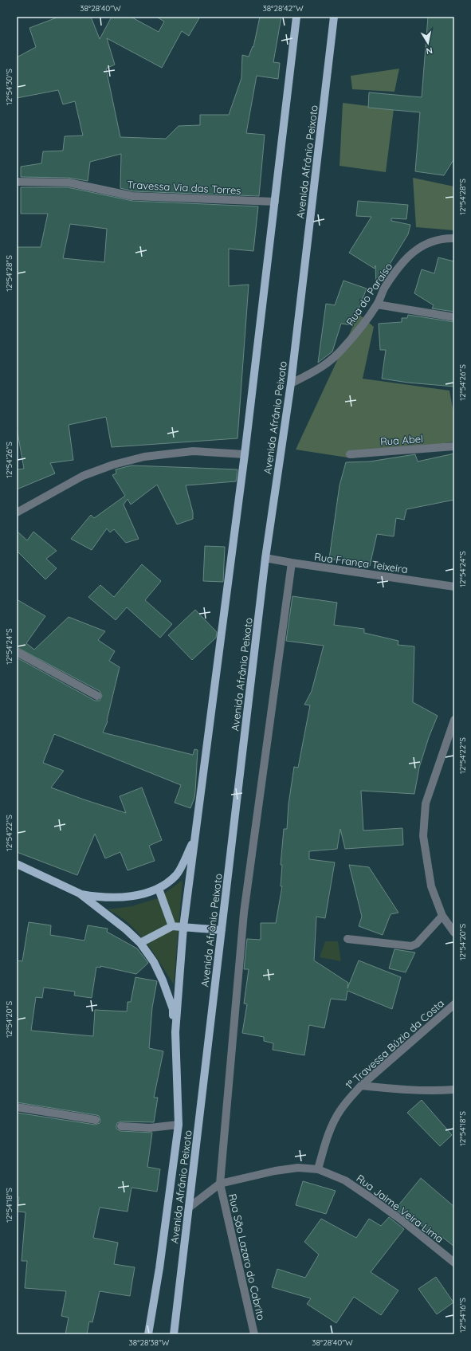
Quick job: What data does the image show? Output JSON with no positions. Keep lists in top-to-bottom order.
{
  "streets": {
    "main road": ["Avenida Afrânio Peixoto"],
    "street": [
      "Travessa Via das Torres",
      "Rua do Paraíso",
      "Rua Abel",
      "Rua França Teixeira",
      "1ª Travessa Búzio da Costa",
      "Rua Jaime Veira Lima",
      "Rua São Lazaro do Cabrito"
    ]
  },
  "crossings": [
    ["Avenida Afrânio Peixoto", "Travessa Via das Torres"],
    ["Avenida Afrânio Peixoto", "Rua do Paraíso"],
    ["Avenida Afrânio Peixoto", "Rua França Teixeira"],
    ["Avenida Afrânio Peixoto", "Rua Jaime Veira Lima"],
    ["Rua França Teixeira", "Rua São Lazaro do Cabrito"],
    ["1ª Travessa Búzio da Costa", "Rua Jaime Veira Lima"],
    ["Rua Jaime Veira Lima", "Rua São Lazaro do Cabrito"]
  ],
  "north": "bottom",
  "coordinates": [
    "38°28'40\"W",
    "38°28'42\"W",
    "12°54'30\"S",
    "12°54'28\"S",
    "12°54'26\"S",
    "12°54'24\"S",
    "12°54'22\"S",
    "12°54'20\"S",
    "12°54'18\"S",
    "12°54'16\"S",
    "38°28'38\"W"
  ]
}
